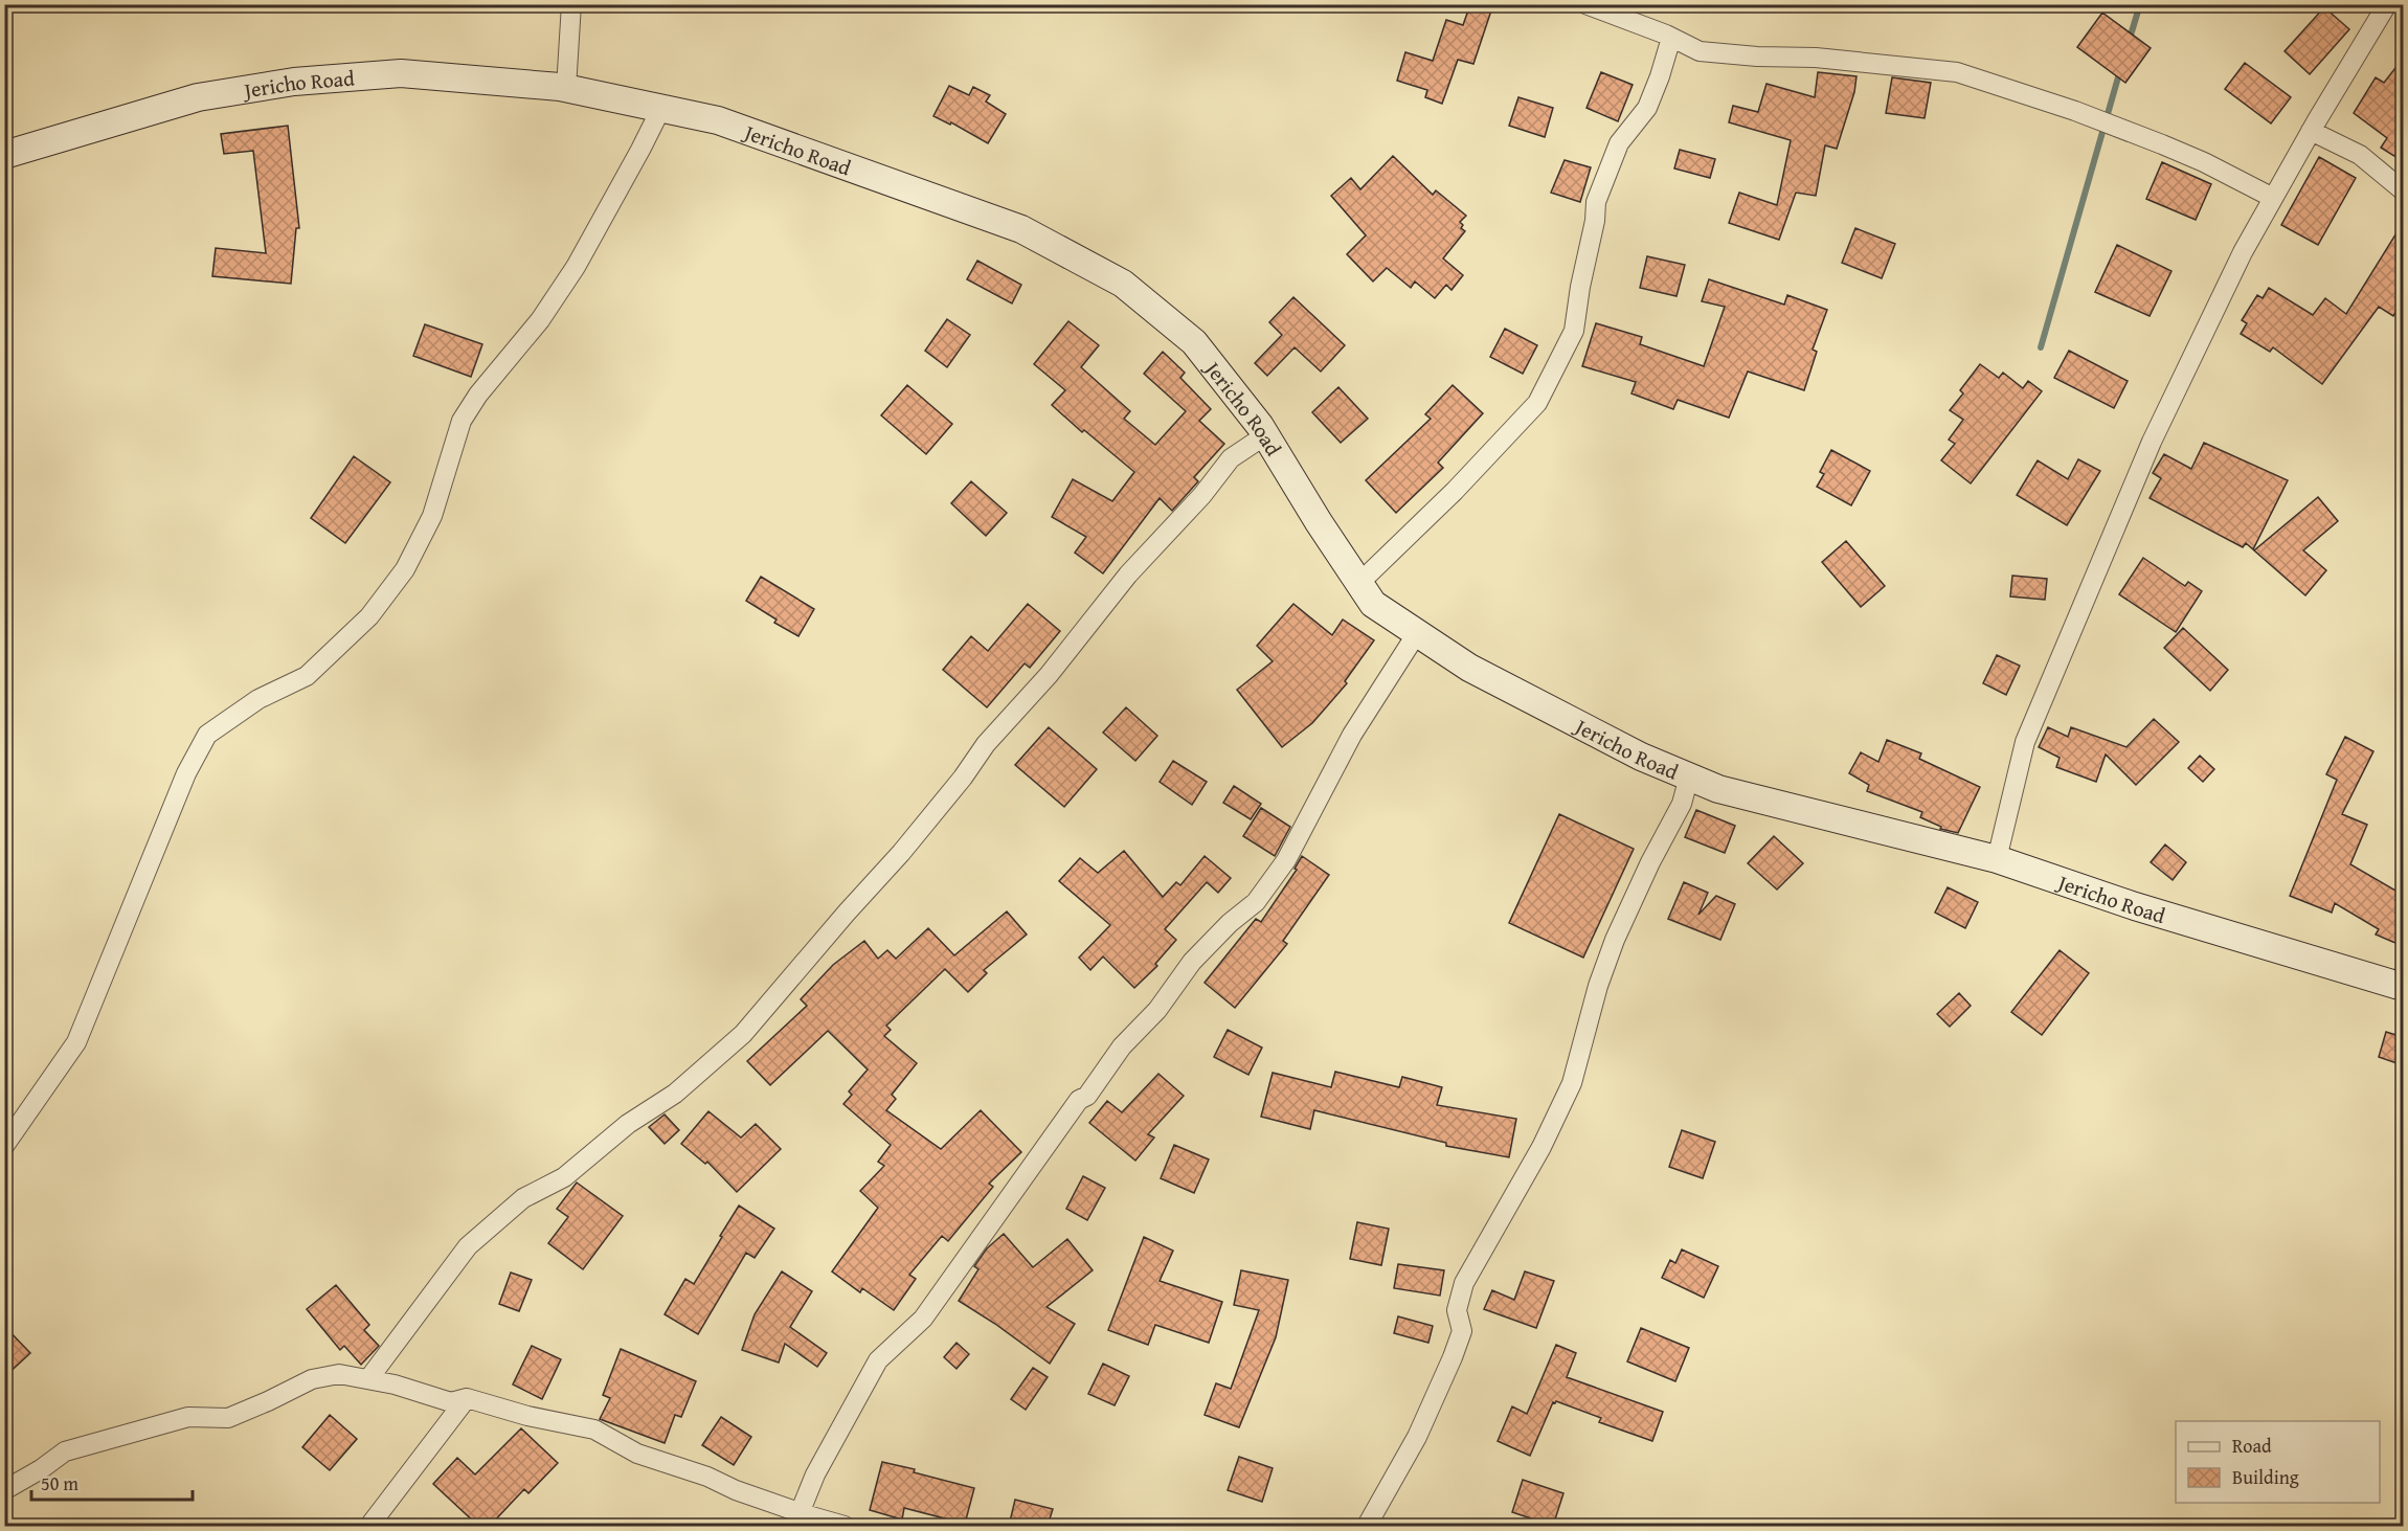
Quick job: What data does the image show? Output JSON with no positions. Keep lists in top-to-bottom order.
{
  "streets": {
    "street": ["Jericho Road"]
  },
  "legend": ["Road", "Building"],
  "scale_bar": "50 m"
}
